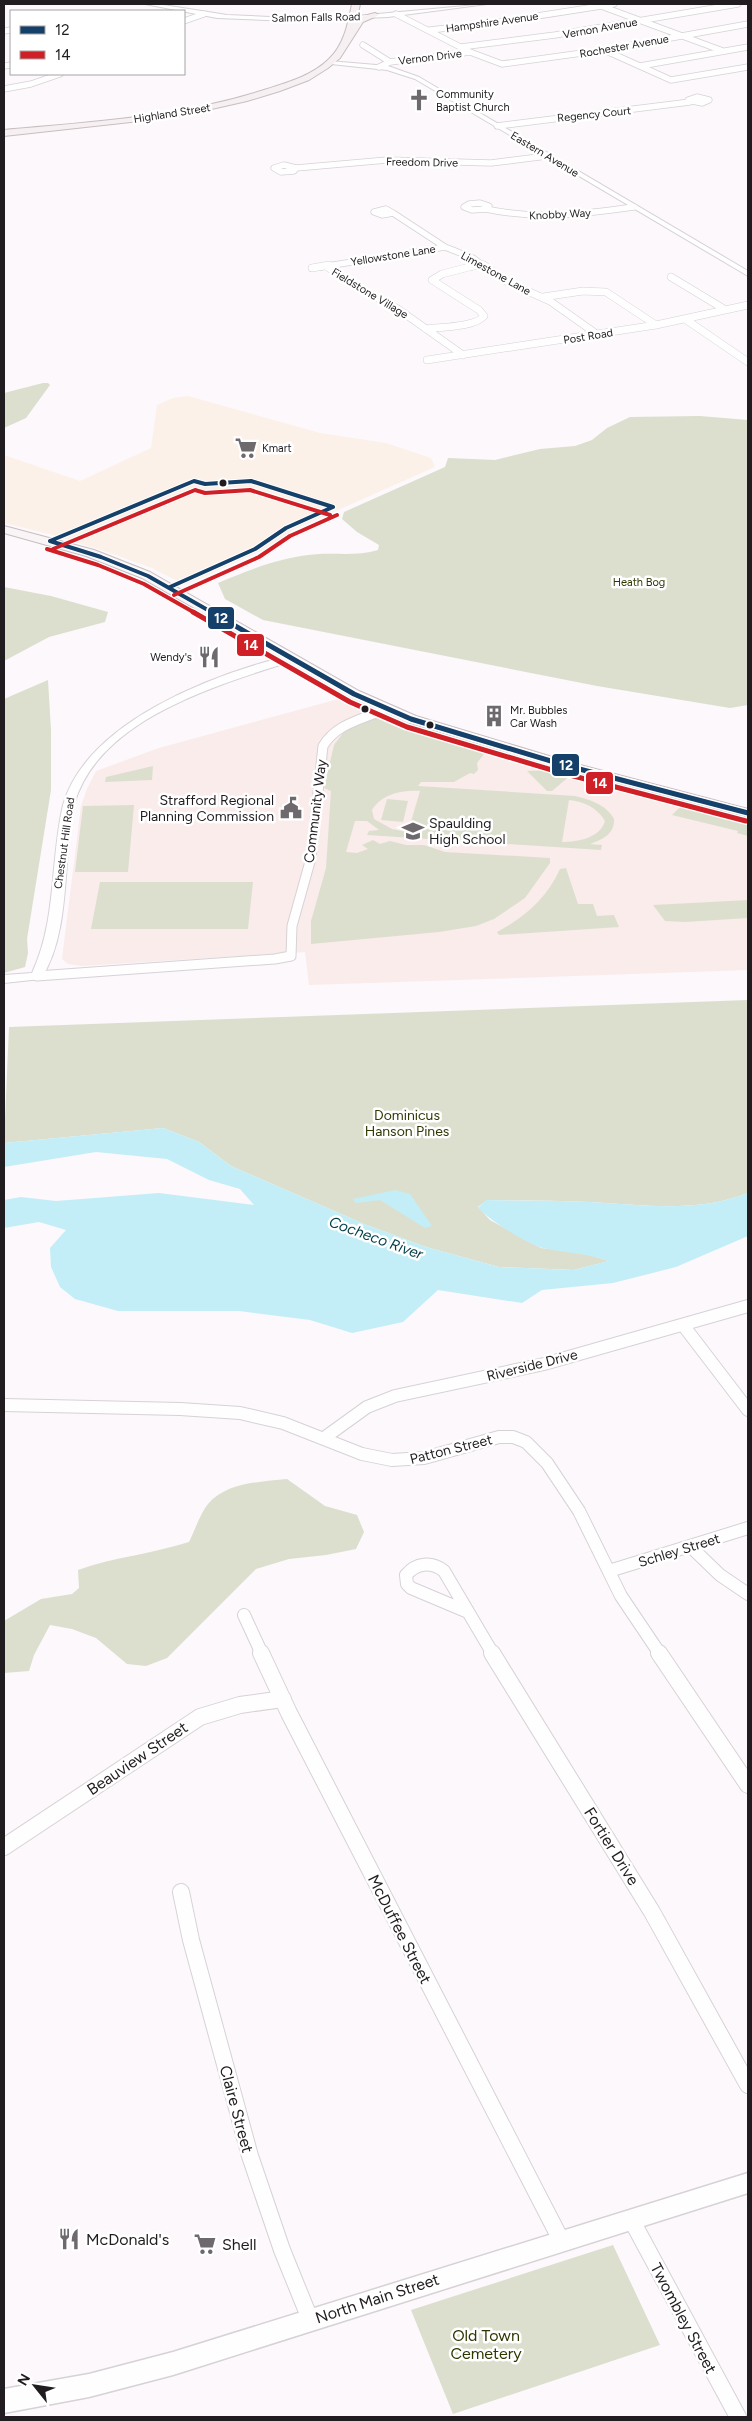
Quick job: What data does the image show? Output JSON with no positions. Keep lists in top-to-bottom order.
{
  "streets": {
    "highway": ["Highland Street"],
    "main road": ["North Main Street"],
    "street": [
      "Salmon Falls Road",
      "Hampshire Avenue",
      "Vernon Avenue",
      "Rochester Avenue",
      "Vernon Drive",
      "Regency Court",
      "Eastern Avenue",
      "Freedom Drive",
      "Knobby Way",
      "Yellowstone Lane",
      "Limestone Lane",
      "Fieldstone Village",
      "Post Road",
      "Community Way",
      "Chestnut Hill Road",
      "Riverside Drive",
      "Patton Street",
      "Schley Street",
      "Beauview Street",
      "Fortier Drive",
      "McDuffee Street",
      "Claire Street",
      "Twombley Street"
    ]
  },
  "crossings": [
    ["Rochester Avenue", "Vernon Drive"],
    ["Highland Street", "Eastern Avenue"],
    ["Regency Court", "Eastern Avenue"],
    ["Eastern Avenue", "Freedom Drive"],
    ["Eastern Avenue", "Knobby Way"],
    ["Yellowstone Lane", "Limestone Lane"],
    ["Yellowstone Lane", "Fieldstone Village"],
    ["Limestone Lane", "Post Road"],
    ["Fieldstone Village", "Post Road"],
    ["Community Way", "Chestnut Hill Road"],
    ["Riverside Drive", "Patton Street"],
    ["Patton Street", "Schley Street"],
    ["Beauview Street", "McDuffee Street"],
    ["McDuffee Street", "North Main Street"],
    ["Claire Street", "North Main Street"],
    ["North Main Street", "Twombley Street"]
  ],
  "water": ["Cocheco River"],
  "parks": ["Heath Bog", "Dominicus Hanson Pines", "Old Town Cemetery"],
  "places": {
    "church": ["Community Baptist Church"],
    "supermarket": ["Kmart", "Shell"],
    "restaurant": ["Wendy's", "McDonald's"],
    "building": ["Mr. Bubbles Car Wash"],
    "public building": ["Strafford Regional Planning Commission"],
    "school or university": ["Spaulding High School"]
  },
  "lines": ["transit line 12", "transit line 14"],
  "legend": ["12", "14"],
  "north": "top left"
}
